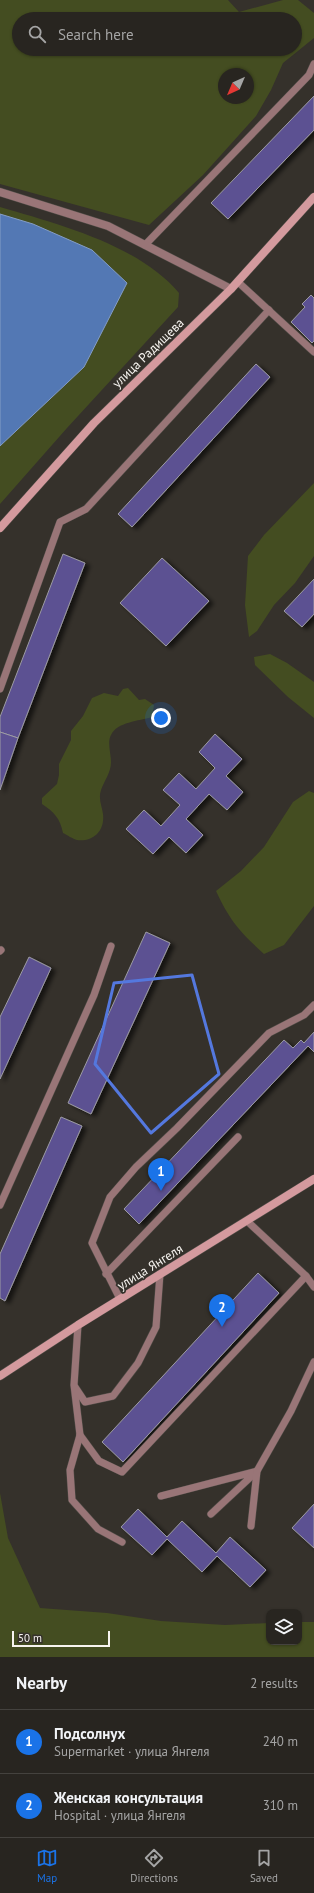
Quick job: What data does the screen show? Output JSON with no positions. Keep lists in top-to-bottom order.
{
  "streets": {
    "street": ["улица Радищева", "улица Янгеля"]
  },
  "scale_bar": "50 m",
  "north": "bottom left",
  "page": {
    "search": "Search here",
    "pins": ["1", "2"],
    "scale": "50 m",
    "heading": ["Nearby", "2 results"],
    "list": [
      {
        "mark": "1",
        "name": "Подсолнух",
        "note": "Supermarket · улица Янгеля",
        "value": "240 m"
      },
      {
        "mark": "2",
        "name": "Женская консультация",
        "note": "Hospital · улица Янгеля",
        "value": "310 m"
      }
    ],
    "nav": ["Map", "Directions", "Saved"]
  }
}
